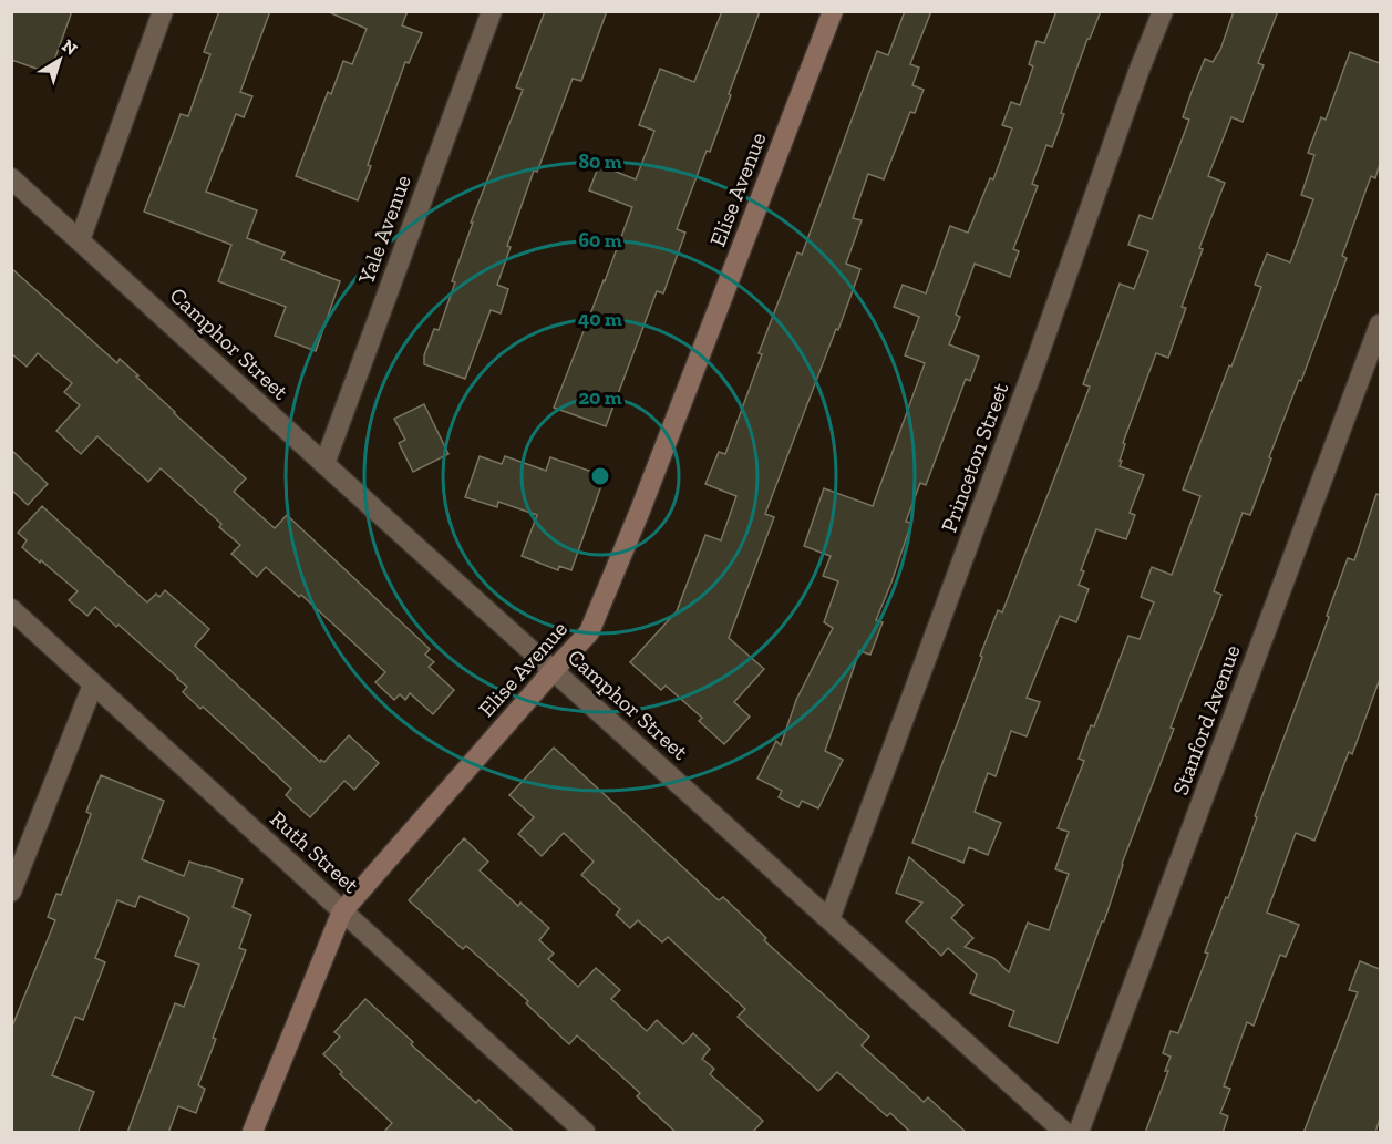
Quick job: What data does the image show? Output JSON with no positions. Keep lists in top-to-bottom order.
{
  "streets": {
    "street": [
      "Elise Avenue",
      "Yale Avenue",
      "Camphor Street",
      "Princeton Street",
      "Stanford Avenue",
      "Ruth Street"
    ]
  },
  "crossings": [
    ["Elise Avenue", "Camphor Street"],
    ["Elise Avenue", "Ruth Street"],
    ["Yale Avenue", "Camphor Street"],
    ["Camphor Street", "Princeton Street"]
  ],
  "north": "top right",
  "rings": [
    "80 m",
    "60 m",
    "40 m",
    "20 m"
  ]
}
